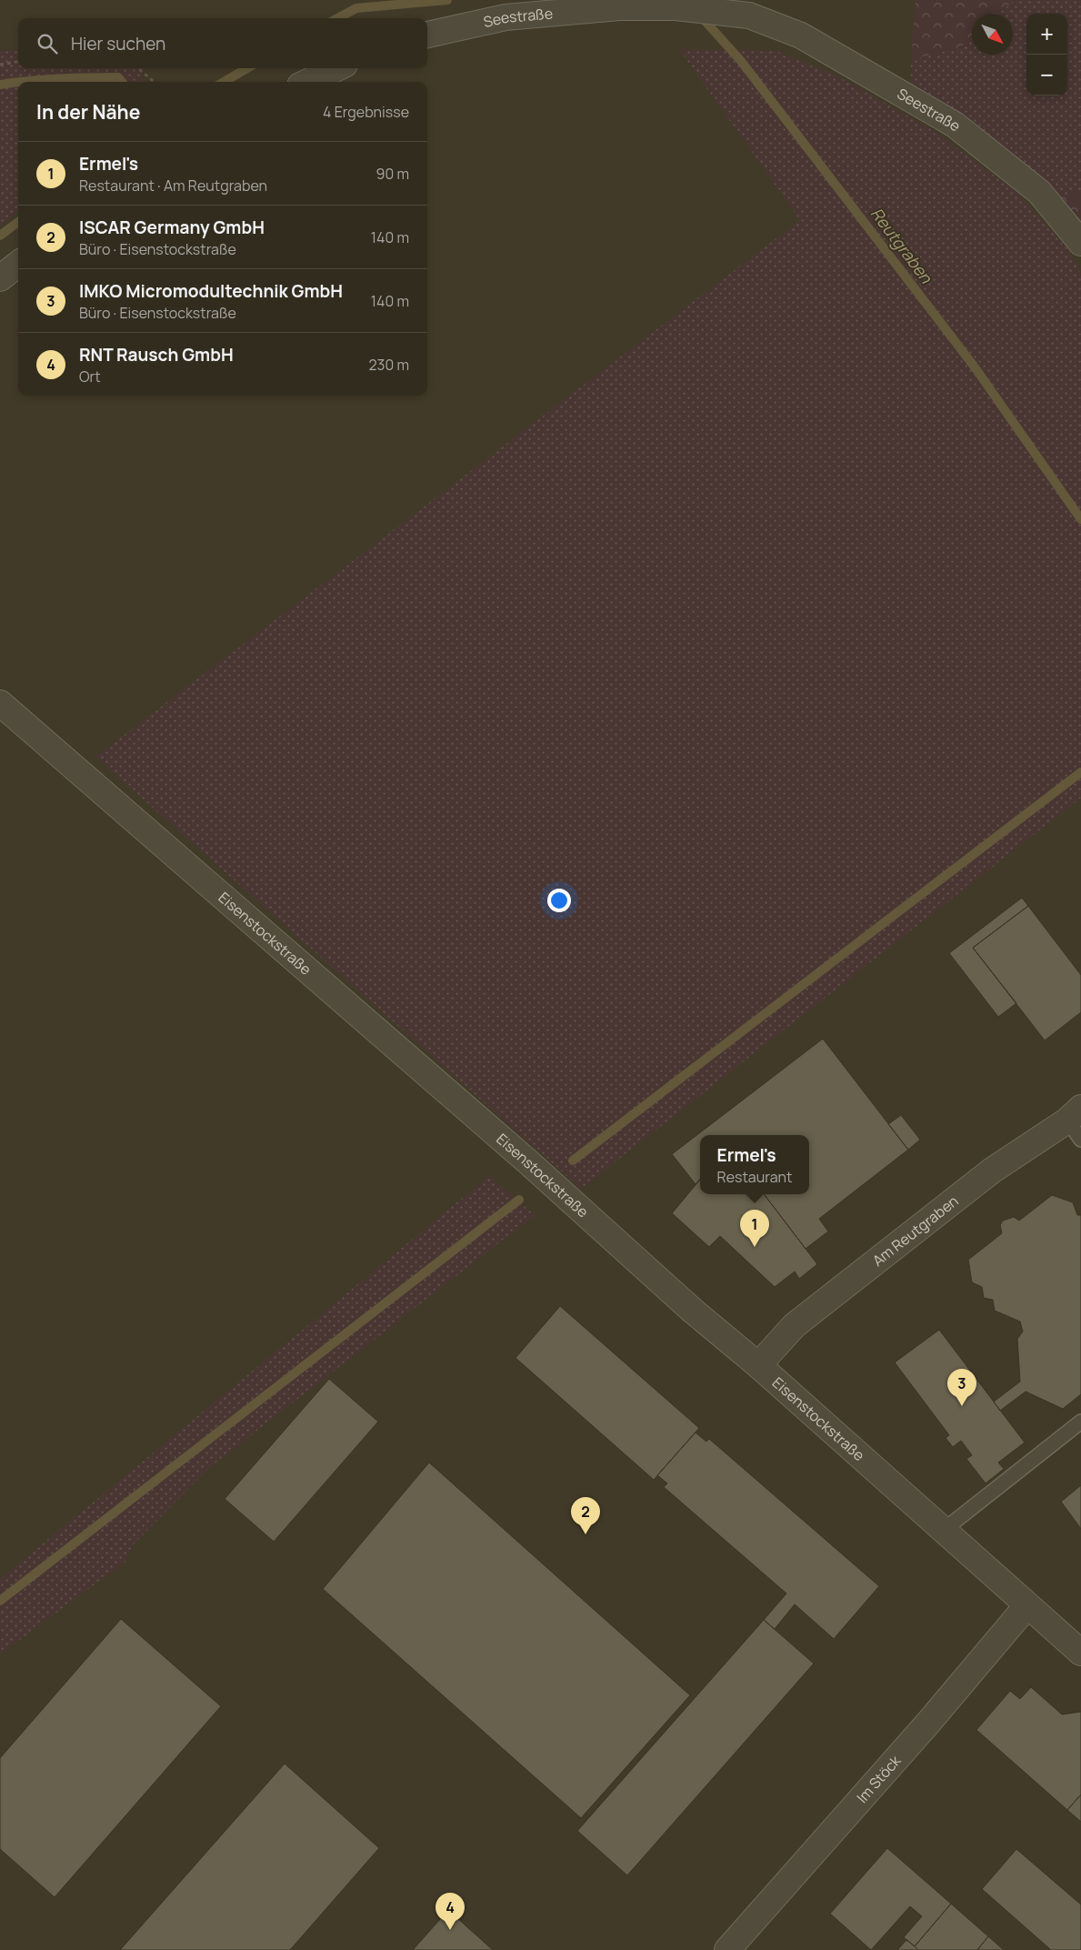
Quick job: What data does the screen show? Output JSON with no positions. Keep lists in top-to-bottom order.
{
  "streets": {
    "street": [
      "Seestraße",
      "Eisenstockstraße",
      "Am Reutgraben",
      "Im Stöck"
    ]
  },
  "crossings": [
    ["Eisenstockstraße", "Am Reutgraben"],
    ["Eisenstockstraße", "Im Stöck"]
  ],
  "water": ["Reutgraben"],
  "north": "bottom right",
  "page": {
    "map_buttons": ["+", "−"],
    "search": "Hier suchen",
    "heading": ["In der Nähe", "4 Ergebnisse"],
    "list": [
      {
        "mark": "1",
        "name": "Ermel's",
        "note": "Restaurant · Am Reutgraben",
        "value": "90 m"
      },
      {
        "mark": "2",
        "name": "ISCAR Germany GmbH",
        "note": "Büro · Eisenstockstraße",
        "value": "140 m"
      },
      {
        "mark": "3",
        "name": "IMKO Micromodultechnik GmbH",
        "note": "Büro · Eisenstockstraße",
        "value": "140 m"
      },
      {
        "mark": "4",
        "name": "RNT Rausch GmbH",
        "note": "Ort",
        "value": "230 m"
      }
    ],
    "popup": ["Ermel's", "Restaurant"],
    "pins": [
      "1",
      "3",
      "2",
      "4"
    ]
  }
}
